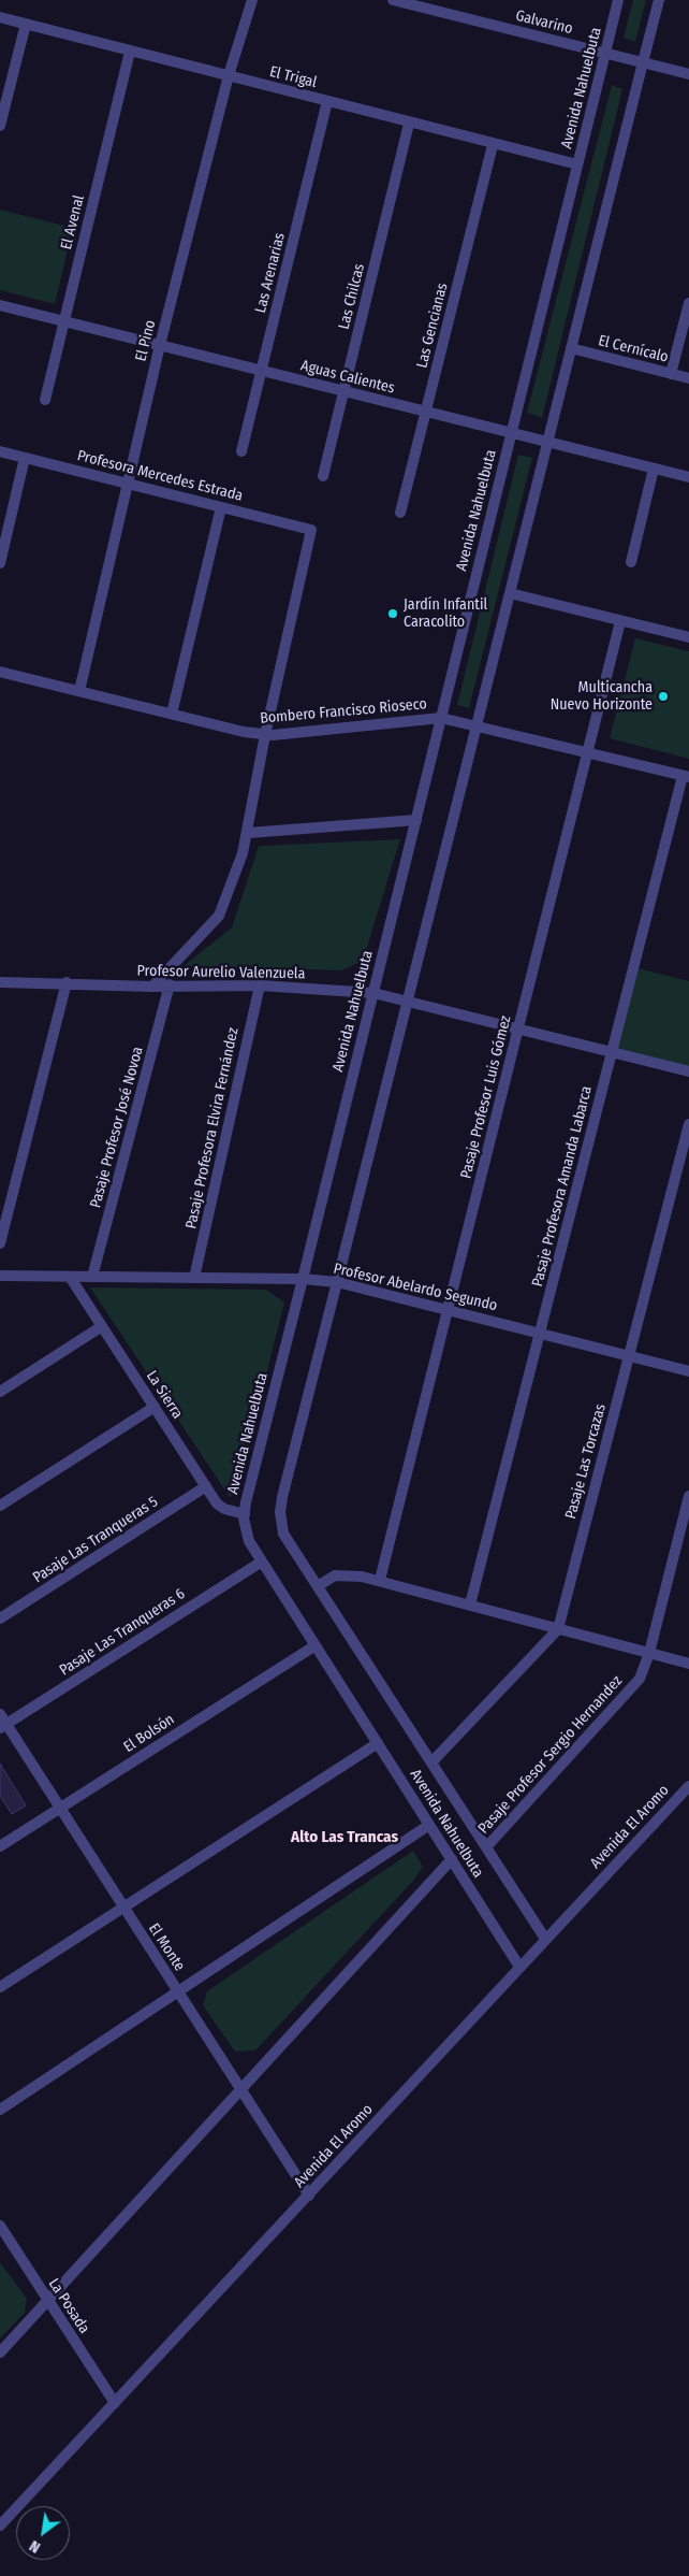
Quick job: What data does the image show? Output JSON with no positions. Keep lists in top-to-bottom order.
{
  "streets": {
    "street": [
      "Galvarino",
      "El Trigal",
      "Avenida Nahuelbuta",
      "El Avenal",
      "Las Arenarias",
      "Las Chilcas",
      "Las Gencianas",
      "El Pino",
      "El Cernícalo",
      "Aguas Calientes",
      "Profesora Mercedes Estrada",
      "Bombero Francisco Rioseco",
      "Profesor Aurelio Valenzuela",
      "Pasaje Profesor Luis Gómez",
      "Pasaje Profesor José Novoa",
      "Pasaje Profesora Elvira Fernández",
      "Pasaje Profesora Amanda Labarca",
      "Profesor Abelardo Segundo",
      "La Sierra",
      "Pasaje Las Torcazas",
      "Pasaje Las Tranqueras 5",
      "Pasaje Las Tranqueras 6",
      "El Bolsón",
      "Pasaje Profesor Sergio Hernandez",
      "Avenida El Aromo",
      "El Monte",
      "La Posada"
    ]
  },
  "crossings": [
    ["Galvarino", "Avenida Nahuelbuta"],
    ["El Trigal", "Avenida Nahuelbuta"],
    ["El Trigal", "El Avenal"],
    ["El Trigal", "Las Arenarias"],
    ["El Trigal", "Las Chilcas"],
    ["El Trigal", "Las Gencianas"],
    ["El Trigal", "El Pino"],
    ["Avenida Nahuelbuta", "El Cernícalo"],
    ["Avenida Nahuelbuta", "Aguas Calientes"],
    ["Avenida Nahuelbuta", "Bombero Francisco Rioseco"],
    ["Avenida Nahuelbuta", "Profesor Aurelio Valenzuela"],
    ["Avenida Nahuelbuta", "Profesor Abelardo Segundo"],
    ["Avenida Nahuelbuta", "La Sierra"],
    ["Avenida Nahuelbuta", "Pasaje Las Torcazas"],
    ["Avenida Nahuelbuta", "Pasaje Las Tranqueras 6"],
    ["Avenida Nahuelbuta", "El Bolsón"],
    ["Avenida Nahuelbuta", "Pasaje Profesor Sergio Hernandez"],
    ["Avenida Nahuelbuta", "Avenida El Aromo"],
    ["El Avenal", "Aguas Calientes"],
    ["Las Arenarias", "Aguas Calientes"],
    ["Las Chilcas", "Aguas Calientes"],
    ["Las Gencianas", "Aguas Calientes"],
    ["El Pino", "Aguas Calientes"],
    ["El Pino", "Profesora Mercedes Estrada"],
    ["El Pino", "Bombero Francisco Rioseco"],
    ["Profesora Mercedes Estrada", "Bombero Francisco Rioseco"],
    ["Bombero Francisco Rioseco", "Pasaje Profesor Luis Gómez"],
    ["Bombero Francisco Rioseco", "Pasaje Profesora Amanda Labarca"],
    ["Profesor Aurelio Valenzuela", "Pasaje Profesor Luis Gómez"],
    ["Profesor Aurelio Valenzuela", "Pasaje Profesor José Novoa"],
    ["Profesor Aurelio Valenzuela", "Pasaje Profesora Elvira Fernández"],
    ["Profesor Aurelio Valenzuela", "Pasaje Profesora Amanda Labarca"],
    ["Pasaje Profesor Luis Gómez", "Profesor Abelardo Segundo"],
    ["Pasaje Profesor José Novoa", "Profesor Abelardo Segundo"],
    ["Pasaje Profesora Elvira Fernández", "Profesor Abelardo Segundo"],
    ["Pasaje Profesora Amanda Labarca", "Profesor Abelardo Segundo"],
    ["Profesor Abelardo Segundo", "La Sierra"],
    ["Profesor Abelardo Segundo", "Pasaje Las Torcazas"],
    ["La Sierra", "Pasaje Las Tranqueras 5"],
    ["Pasaje Las Tranqueras 6", "El Monte"],
    ["El Bolsón", "El Monte"],
    ["Avenida El Aromo", "El Monte"],
    ["Avenida El Aromo", "La Posada"]
  ],
  "districts": ["Alto Las Trancas"],
  "places": ["Jardín Infantil Caracolito", "Multicancha Nuevo Horizonte"],
  "north": "bottom left"
}
